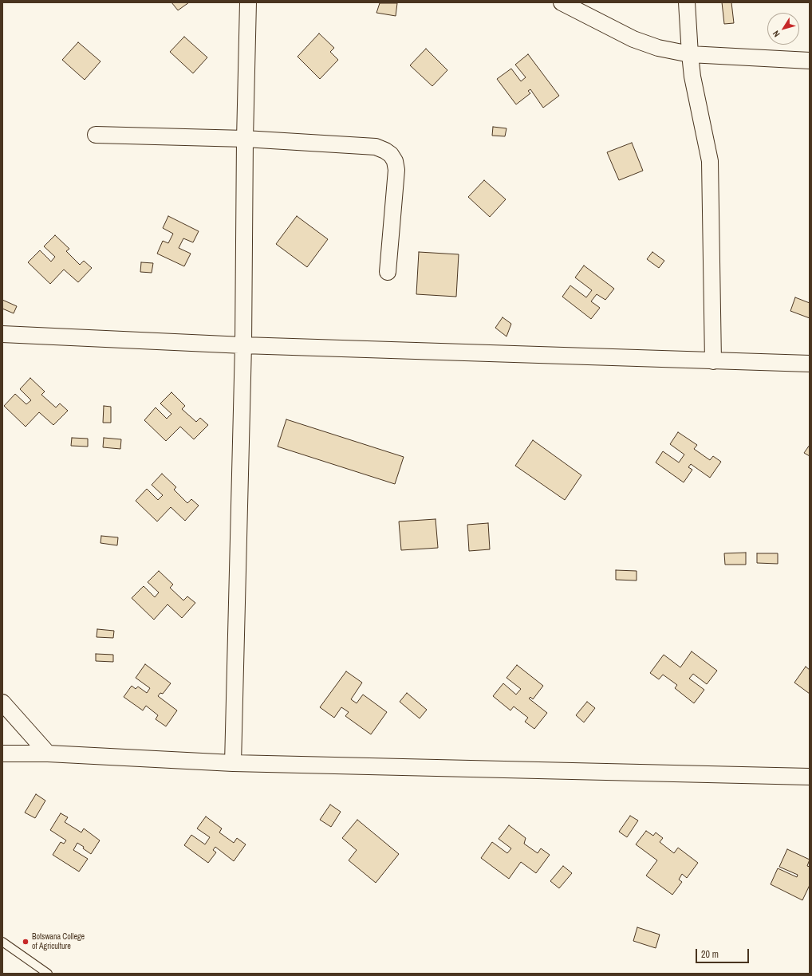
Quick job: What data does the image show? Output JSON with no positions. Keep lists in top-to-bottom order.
{
  "places": ["Botswana College of Agriculture"],
  "scale_bar": "20 m",
  "north": "bottom left"
}
